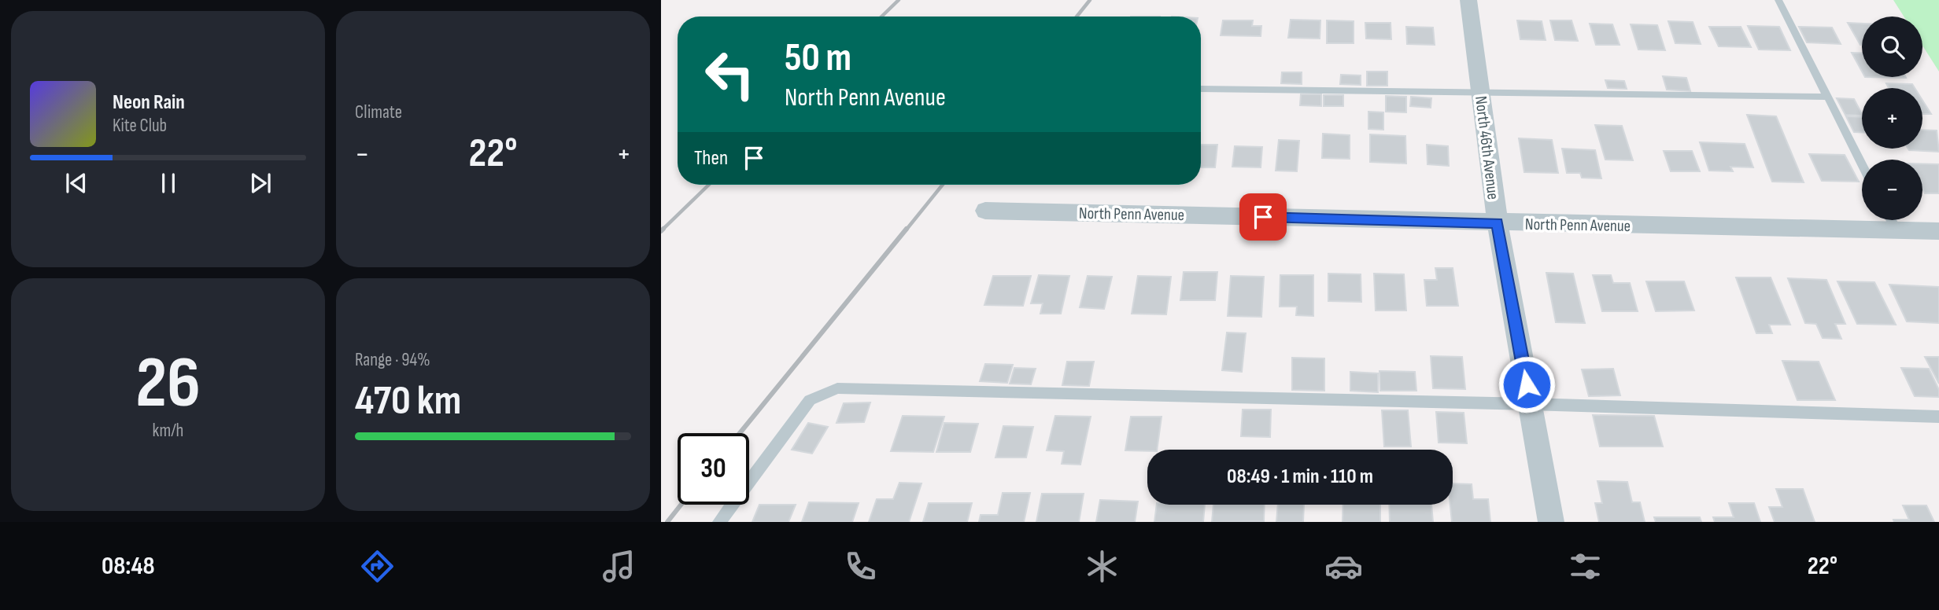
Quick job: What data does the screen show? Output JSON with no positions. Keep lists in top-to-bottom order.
{
  "streets": {
    "street": ["North 46th Avenue", "North Penn Avenue"]
  },
  "crossings": [
    ["North 46th Avenue", "North Penn Avenue"]
  ],
  "page": {
    "tile": [
      "Climate",
      ["26", "km/h"],
      ["Range · 94%", "470 km"]
    ],
    "map_buttons": ["+", "−"],
    "turn": ["50 m", "North Penn Avenue"],
    "song": ["Neon Rain", "Kite Club"],
    "heat": ["−", "22°", "+"],
    "then": "Then",
    "limit": "30",
    "trip": "08:49 · 1 min · 110 m",
    "tabs": ["08:48", "22°"]
  }
}
